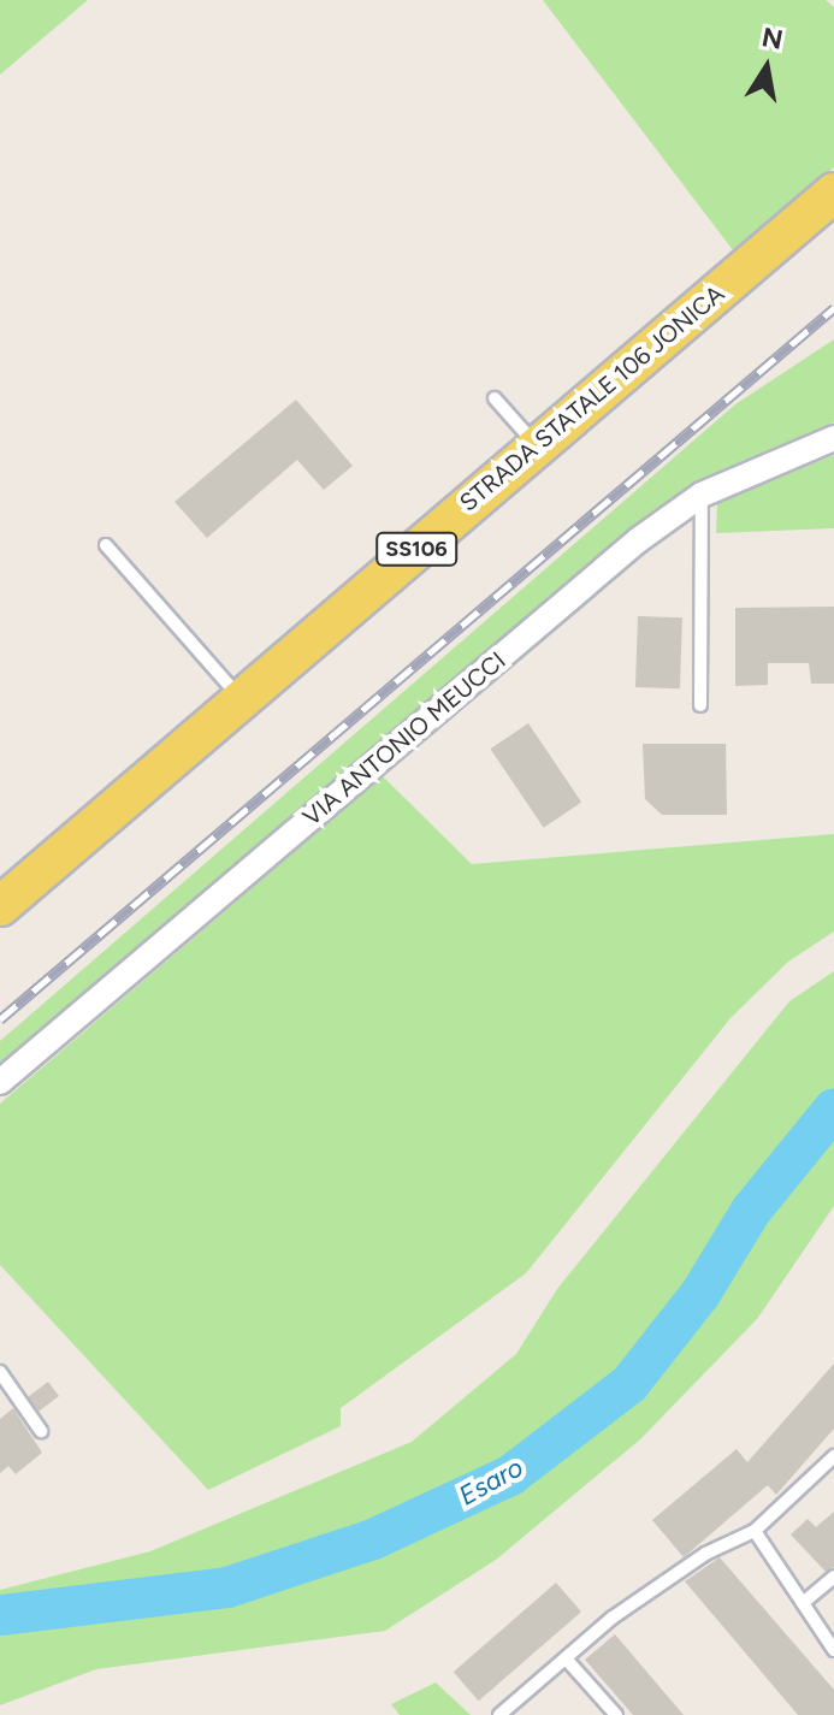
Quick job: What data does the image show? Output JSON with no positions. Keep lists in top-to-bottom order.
{
  "streets": {
    "main road": ["STRADA STATALE 106 JONICA", "SS106"],
    "street": ["VIA ANTONIO MEUCCI"]
  },
  "water": ["Esaro"],
  "north": "top"
}
